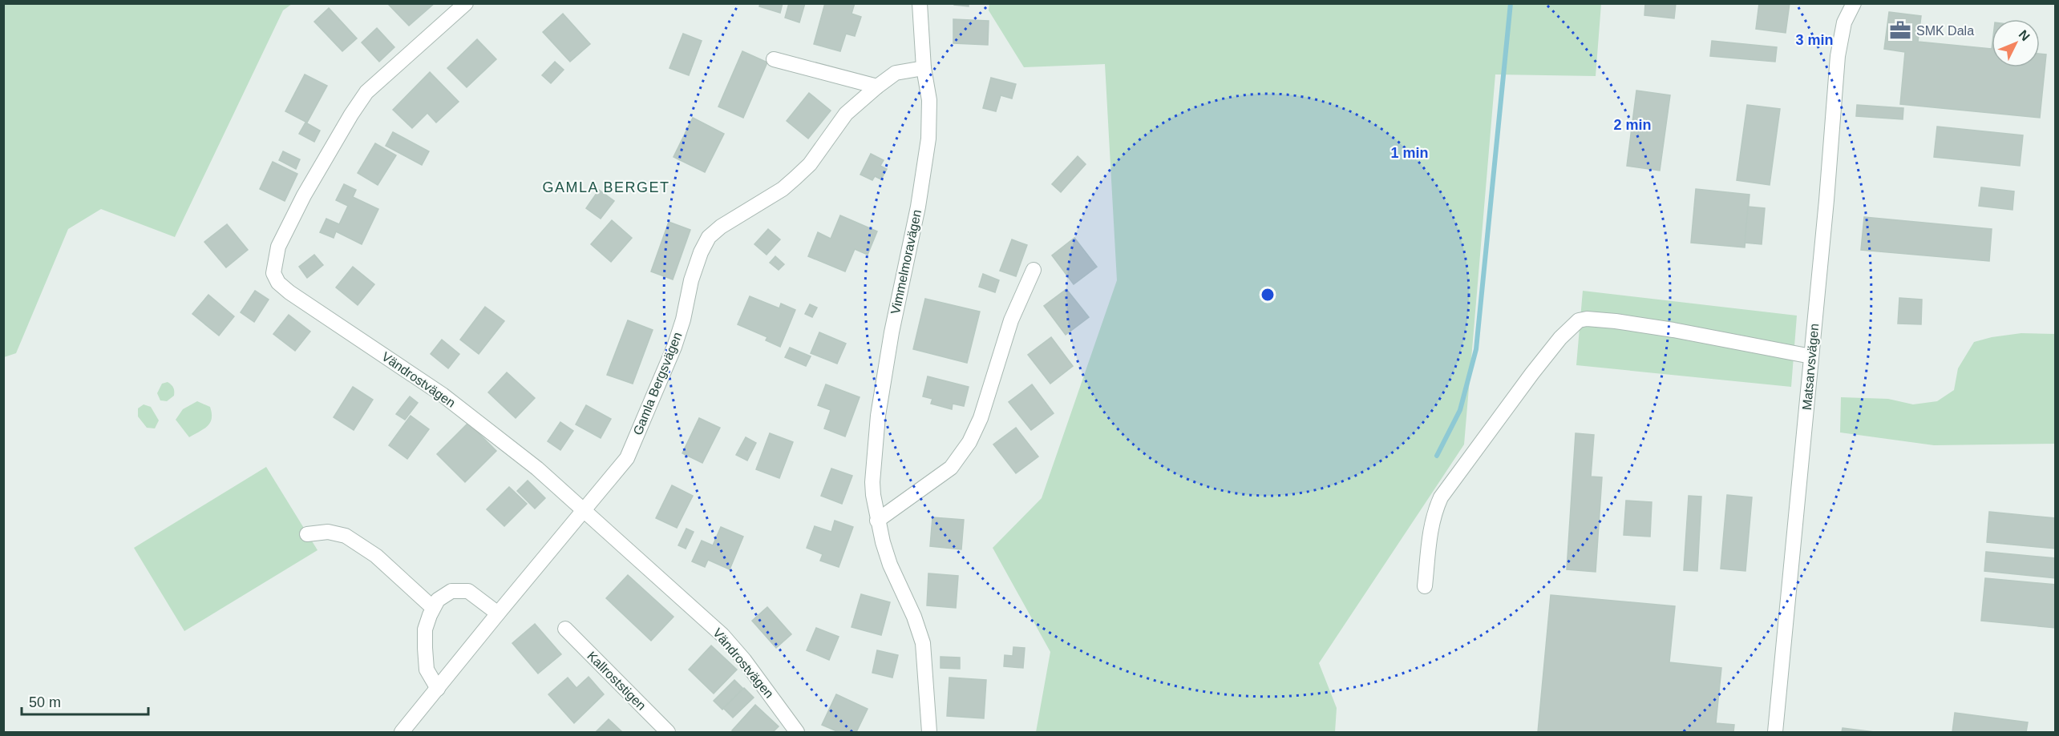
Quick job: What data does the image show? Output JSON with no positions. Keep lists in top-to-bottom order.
{
  "streets": {
    "street": [
      "Vimmelmoravägen",
      "Matsarvsvägen",
      "Vändrostvägen",
      "Gamla Bergsvägen",
      "Kallroststigen"
    ]
  },
  "crossings": [
    ["Vimmelmoravägen", "Gamla Bergsvägen"],
    ["Vändrostvägen", "Gamla Bergsvägen"]
  ],
  "districts": ["GAMLA BERGET"],
  "places": {
    "office": ["SMK Dala"]
  },
  "scale_bar": "50 m",
  "north": "top right",
  "rings": ["3 min", "2 min", "1 min"]
}
